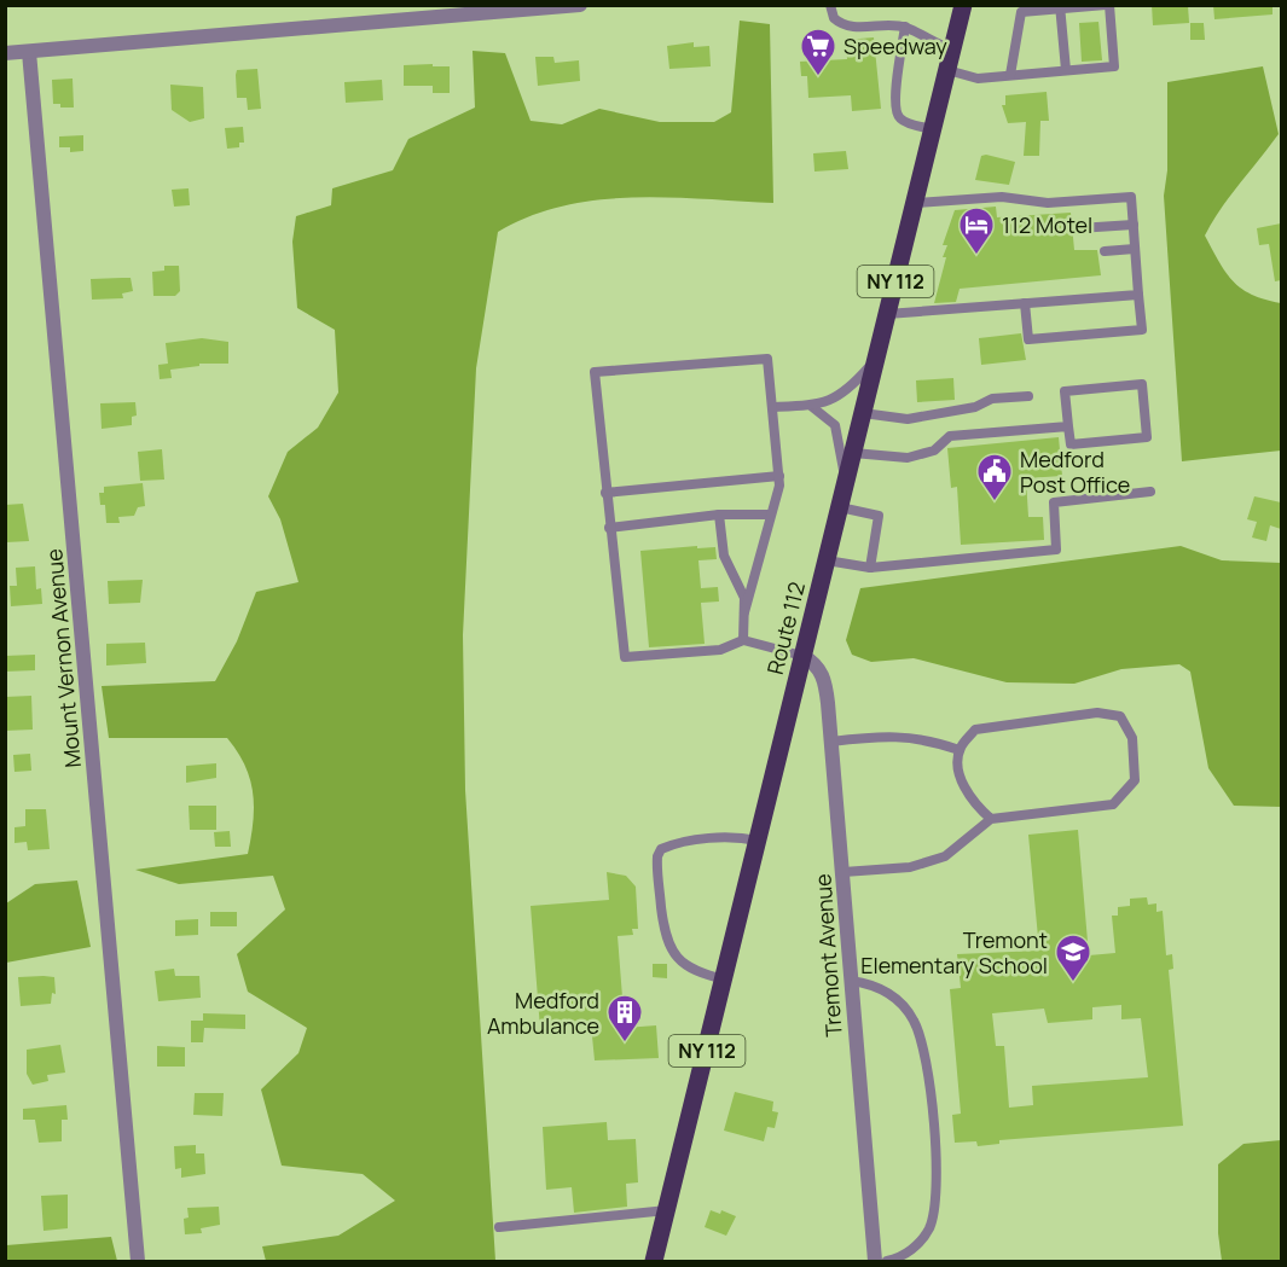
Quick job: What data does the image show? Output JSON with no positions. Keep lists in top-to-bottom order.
{
  "streets": {
    "main road": ["NY 112", "Route 112"],
    "street": ["Mount Vernon Avenue", "Tremont Avenue"]
  },
  "crossings": [
    ["Route 112", "Tremont Avenue"]
  ],
  "places": {
    "supermarket": ["Speedway"],
    "hotel": ["112 Motel"],
    "public building": ["Medford Post Office"],
    "school or university": ["Tremont Elementary School"],
    "building": ["Medford Ambulance"]
  }
}
